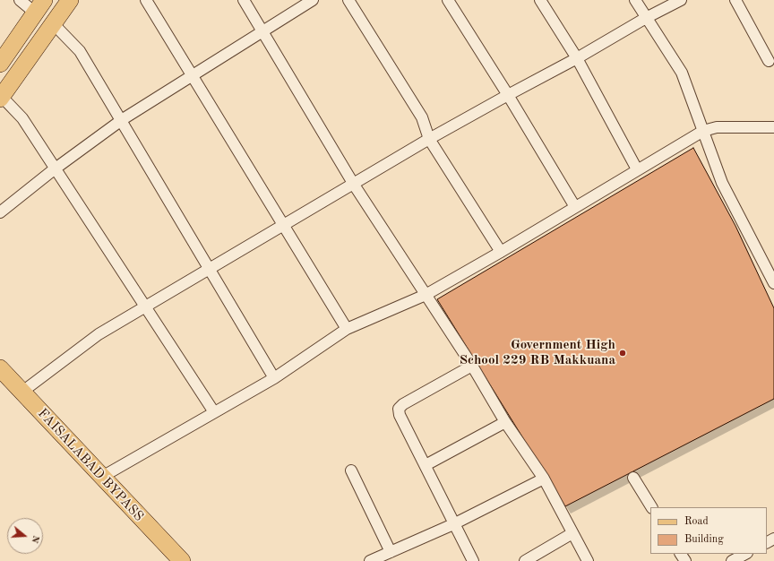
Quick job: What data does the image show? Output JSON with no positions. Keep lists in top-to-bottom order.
{
  "streets": {
    "main road": ["FAISALABAD BYPASS"]
  },
  "places": ["Government High School 229 RB Makkuana"],
  "legend": ["Road", "Building"],
  "north": "right"
}
